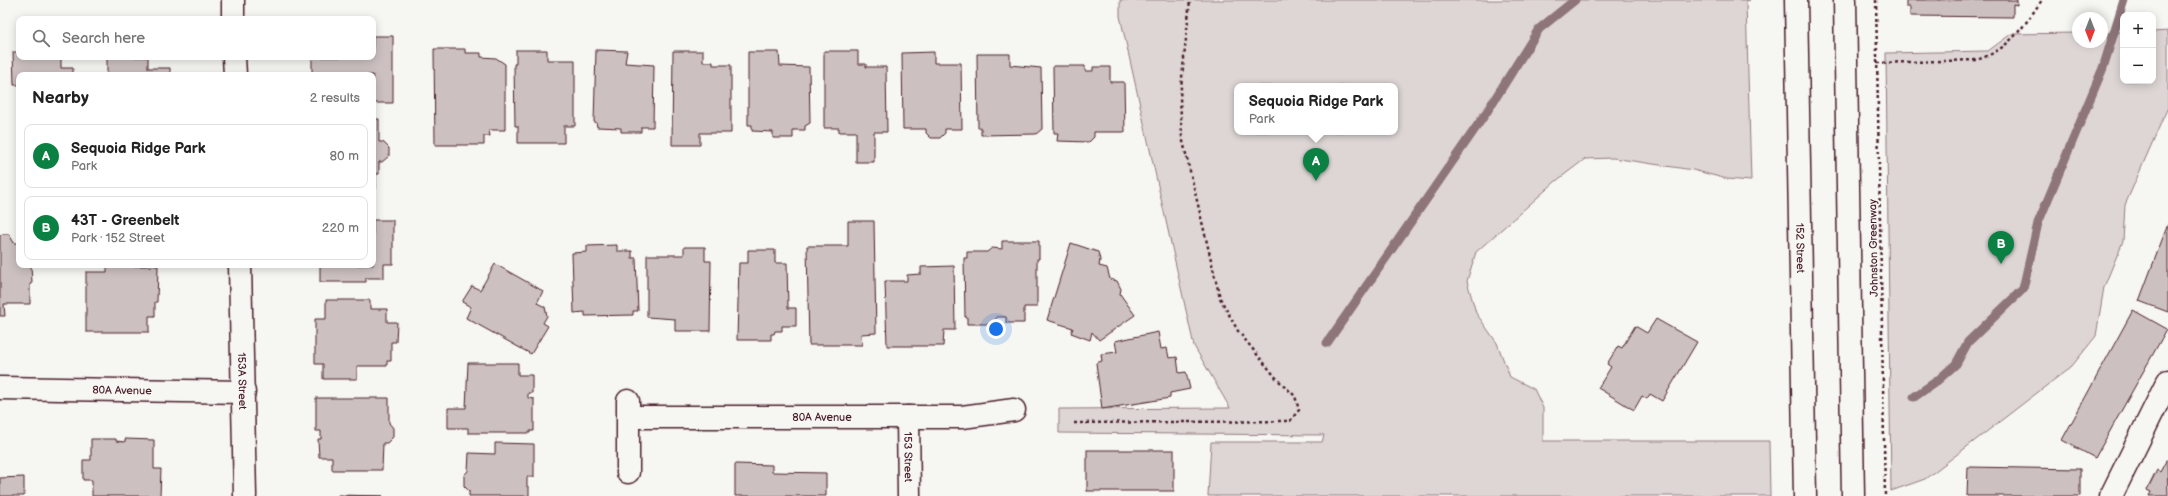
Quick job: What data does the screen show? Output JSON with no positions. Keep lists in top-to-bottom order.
{
  "streets": {
    "street": [
      "152 Street",
      "153A Street",
      "80A Avenue",
      "153 Street"
    ],
    "path": ["Johnston Greenway"]
  },
  "crossings": [
    ["153A Street", "80A Avenue"],
    ["80A Avenue", "153 Street"]
  ],
  "north": "bottom",
  "page": {
    "map_buttons": ["+", "−"],
    "search": "Search here",
    "heading": ["Nearby", "2 results"],
    "popup": ["Sequoia Ridge Park", "Park"],
    "list": [
      {
        "mark": "A",
        "name": "Sequoia Ridge Park",
        "note": "Park",
        "value": "80 m"
      },
      {
        "mark": "B",
        "name": "43T - Greenbelt",
        "note": "Park · 152 Street",
        "value": "220 m"
      }
    ],
    "pins": ["A", "B"]
  }
}
